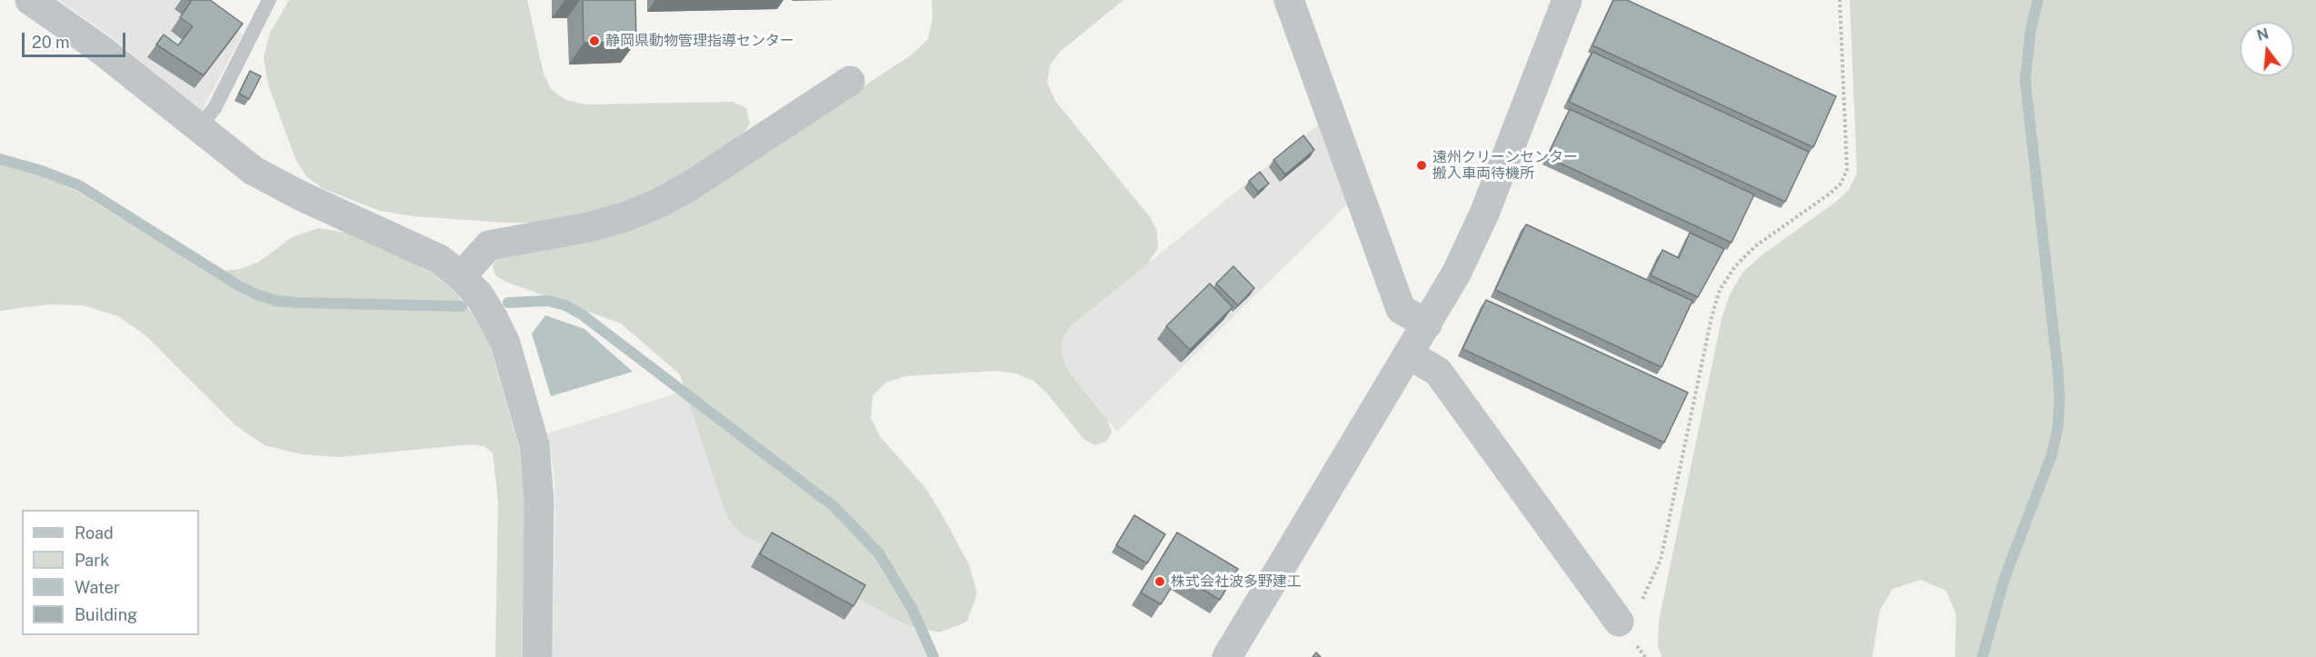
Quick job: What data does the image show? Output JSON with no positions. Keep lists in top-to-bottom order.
{
  "places": ["静岡県動物管理指導センター", "遠州クリーンセンター 搬入車両待機所", "株式会社波多野建工"],
  "legend": [
    "Road",
    "Park",
    "Water",
    "Building"
  ],
  "scale_bar": "20 m",
  "north": "top"
}
